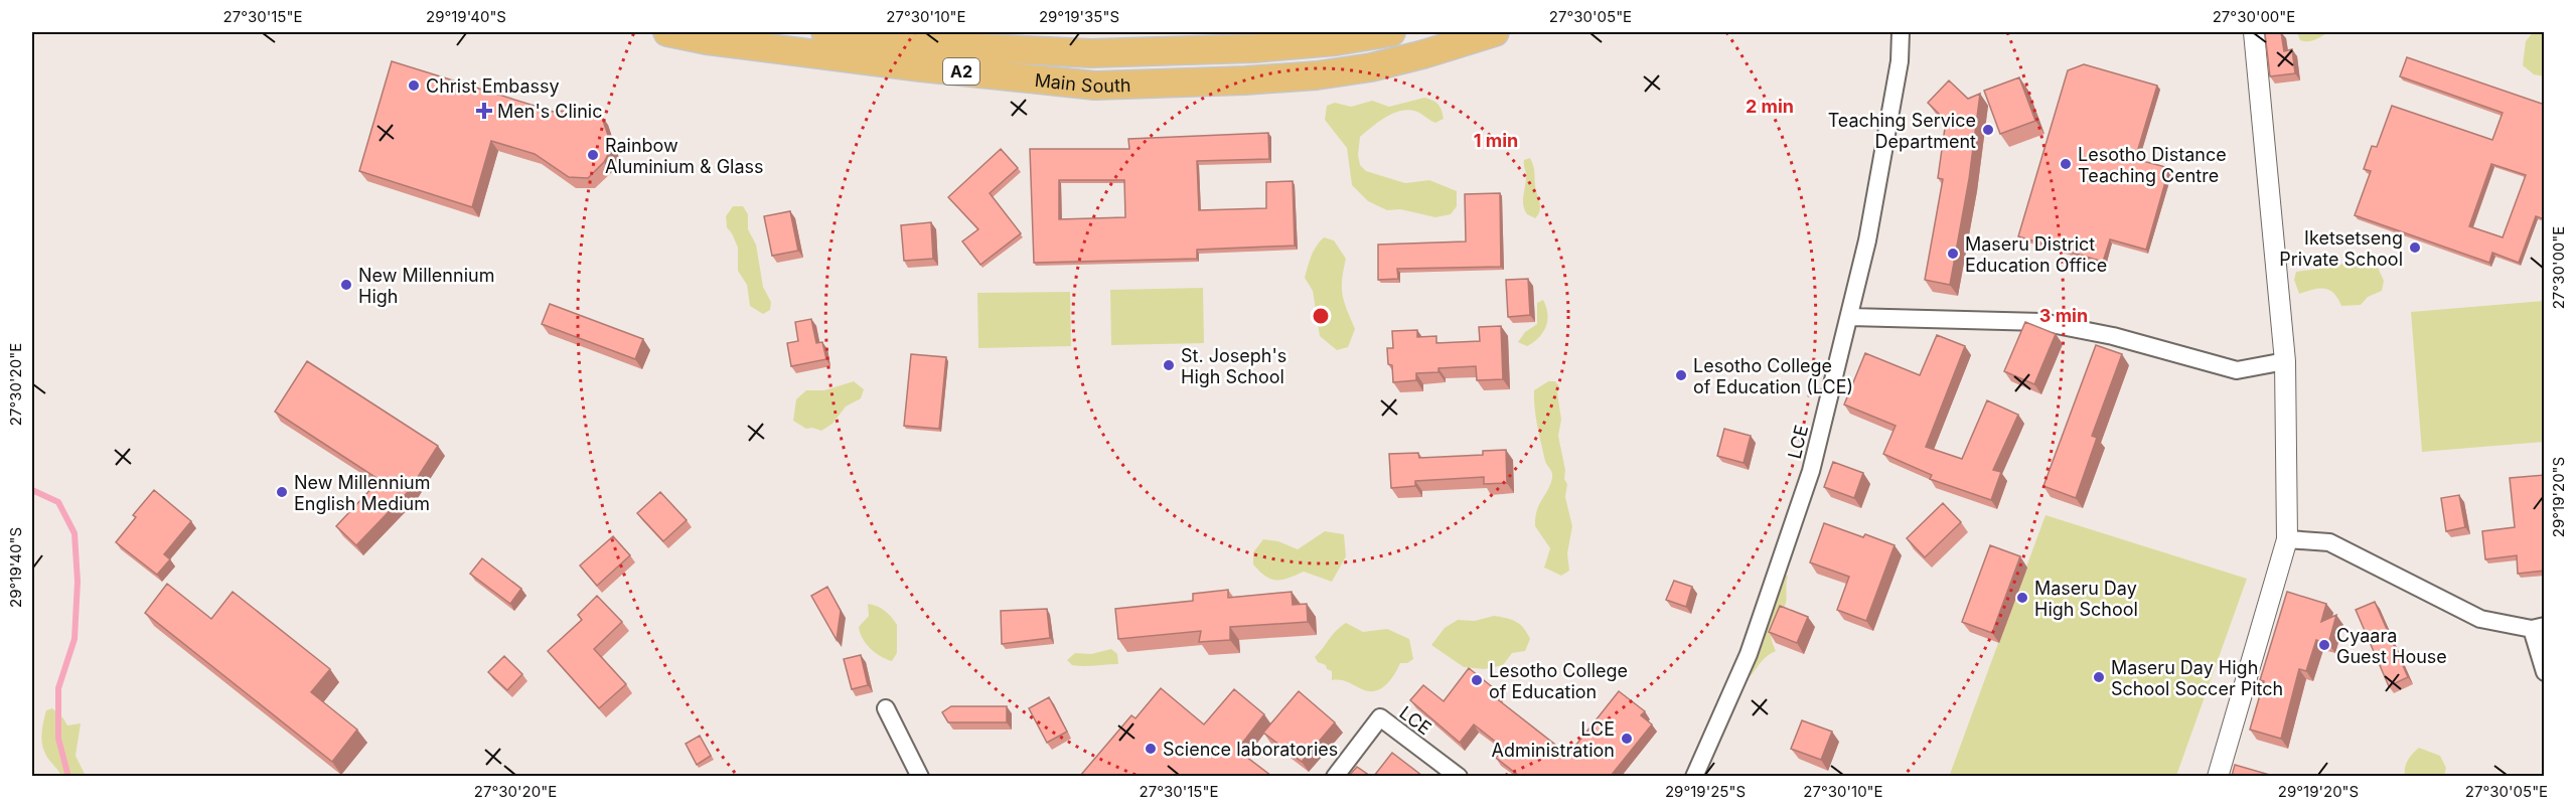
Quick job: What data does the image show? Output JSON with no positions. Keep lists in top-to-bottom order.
{
  "streets": {
    "highway": ["A2", "Main South"],
    "street": ["LCE"]
  },
  "places": {
    "other": [
      "Christ Embassy",
      "Teaching Service Department",
      "Rainbow Aluminium & Glass",
      "Lesotho Distance Teaching Centre",
      "Iketsetseng Private School",
      "Maseru District Education Office",
      "New Millennium High",
      "St. Joseph's High School",
      "Lesotho College of Education (LCE)",
      "New Millennium English Medium",
      "Maseru Day High School",
      "Cyaara Guest House",
      "Maseru Day High School Soccer Pitch",
      "Lesotho College of Education",
      "LCE Administration",
      "Science laboratories"
    ],
    "health": ["Men's Clinic"]
  },
  "coordinates": [
    "27°30'15\"E",
    "29°19'40\"S",
    "27°30'10\"E",
    "29°19'35\"S",
    "27°30'05\"E",
    "27°30'00\"E",
    "27°30'20\"E",
    "29°19'20\"S",
    "29°19'25\"S"
  ],
  "rings": ["2 min", "1 min", "3 min"]
}
